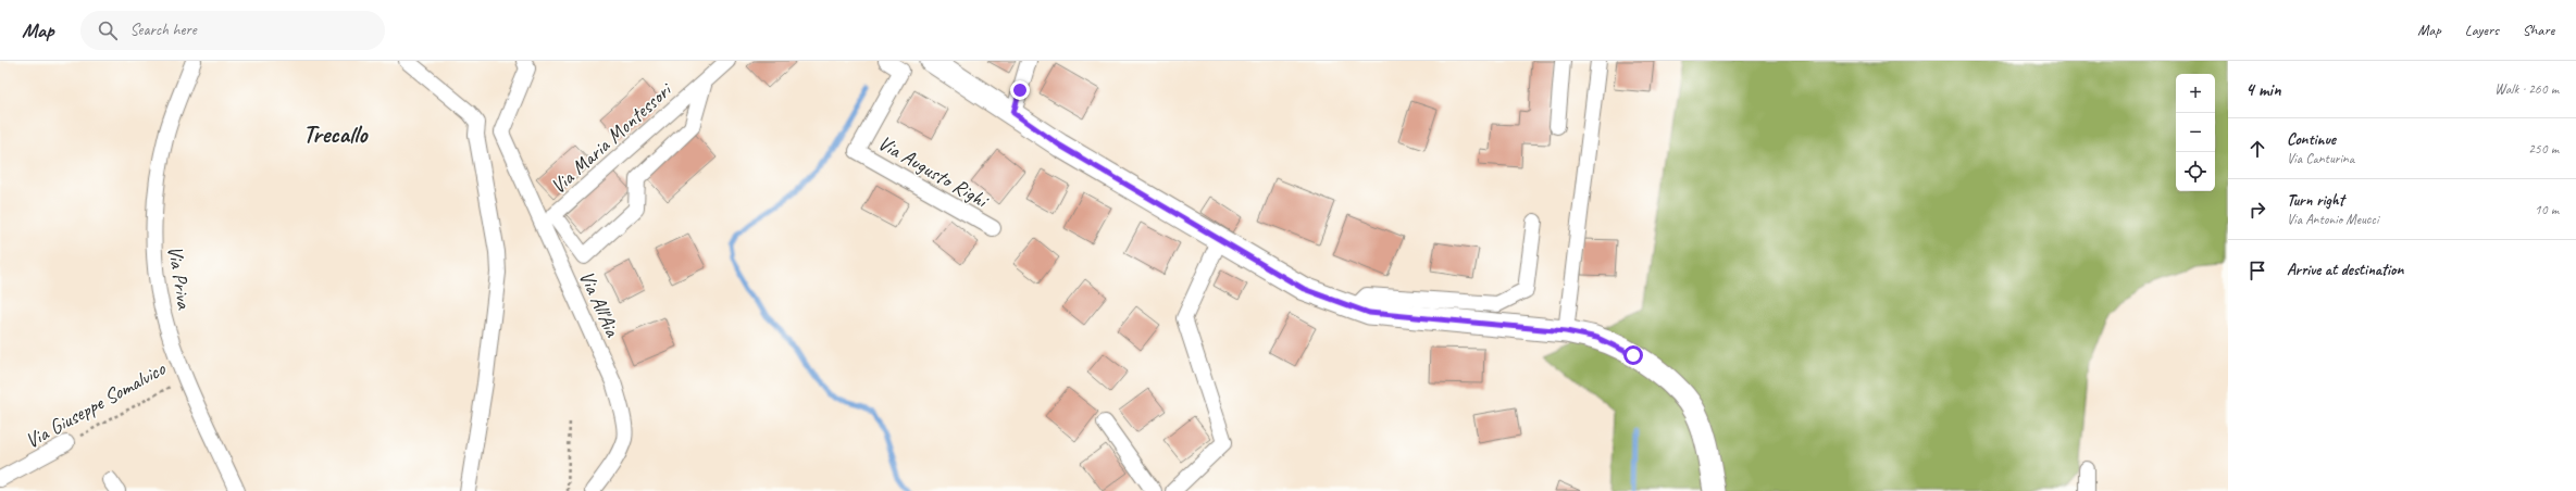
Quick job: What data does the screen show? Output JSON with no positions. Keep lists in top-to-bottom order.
{
  "streets": {
    "street": [
      "Via Maria Montessori",
      "Via Augusto Righi",
      "Via Priva",
      "Via All'Aia",
      "Via Giuseppe Somalvico"
    ]
  },
  "crossings": [
    ["Via Priva", "Via Giuseppe Somalvico"]
  ],
  "districts": ["Trecallo"],
  "page": {
    "header": "Map",
    "search": "Search here",
    "nav": ["Map", "Layers", "Share"],
    "heading": ["4 min", "Walk · 260 m"],
    "map_buttons": ["+", "−"],
    "list": [
      ["Continue", "Via Canturina", "250 m"],
      ["Turn right", "Via Antonio Meucci", "10 m"],
      "Arrive at destination"
    ]
  }
}
